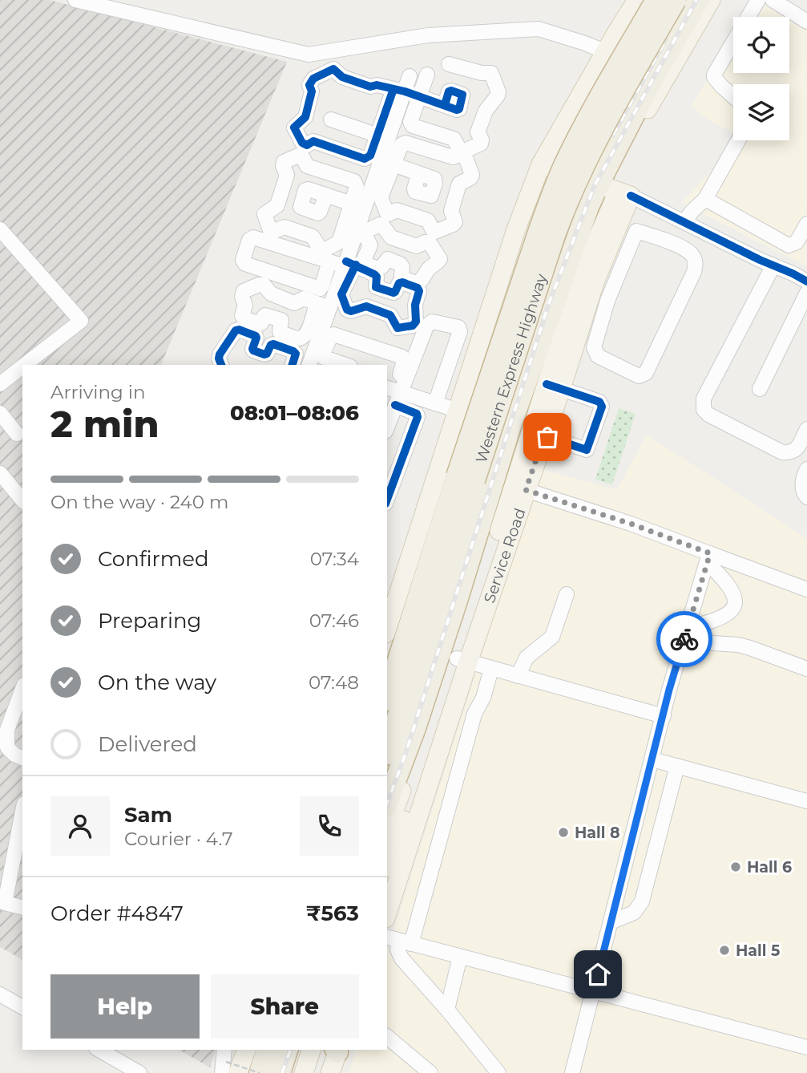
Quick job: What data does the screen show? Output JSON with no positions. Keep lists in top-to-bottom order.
{
  "streets": {
    "highway": ["Western Express Highway"],
    "main road": ["Service Road"]
  },
  "places": ["Hall 8", "Hall 6", "Hall 5"],
  "page": {
    "heading": ["2 min", "Arriving in", "08:01–08:06"],
    "panel": [
      "Sam",
      "Courier · 4.7",
      "Order #4847",
      "₹563"
    ],
    "bar": "On the way · 240 m",
    "list": [
      ["Confirmed", "07:34"],
      ["Preparing", "07:46"],
      ["On the way", "07:48"],
      "Delivered"
    ],
    "buttons": ["Help", "Share"]
  }
}
